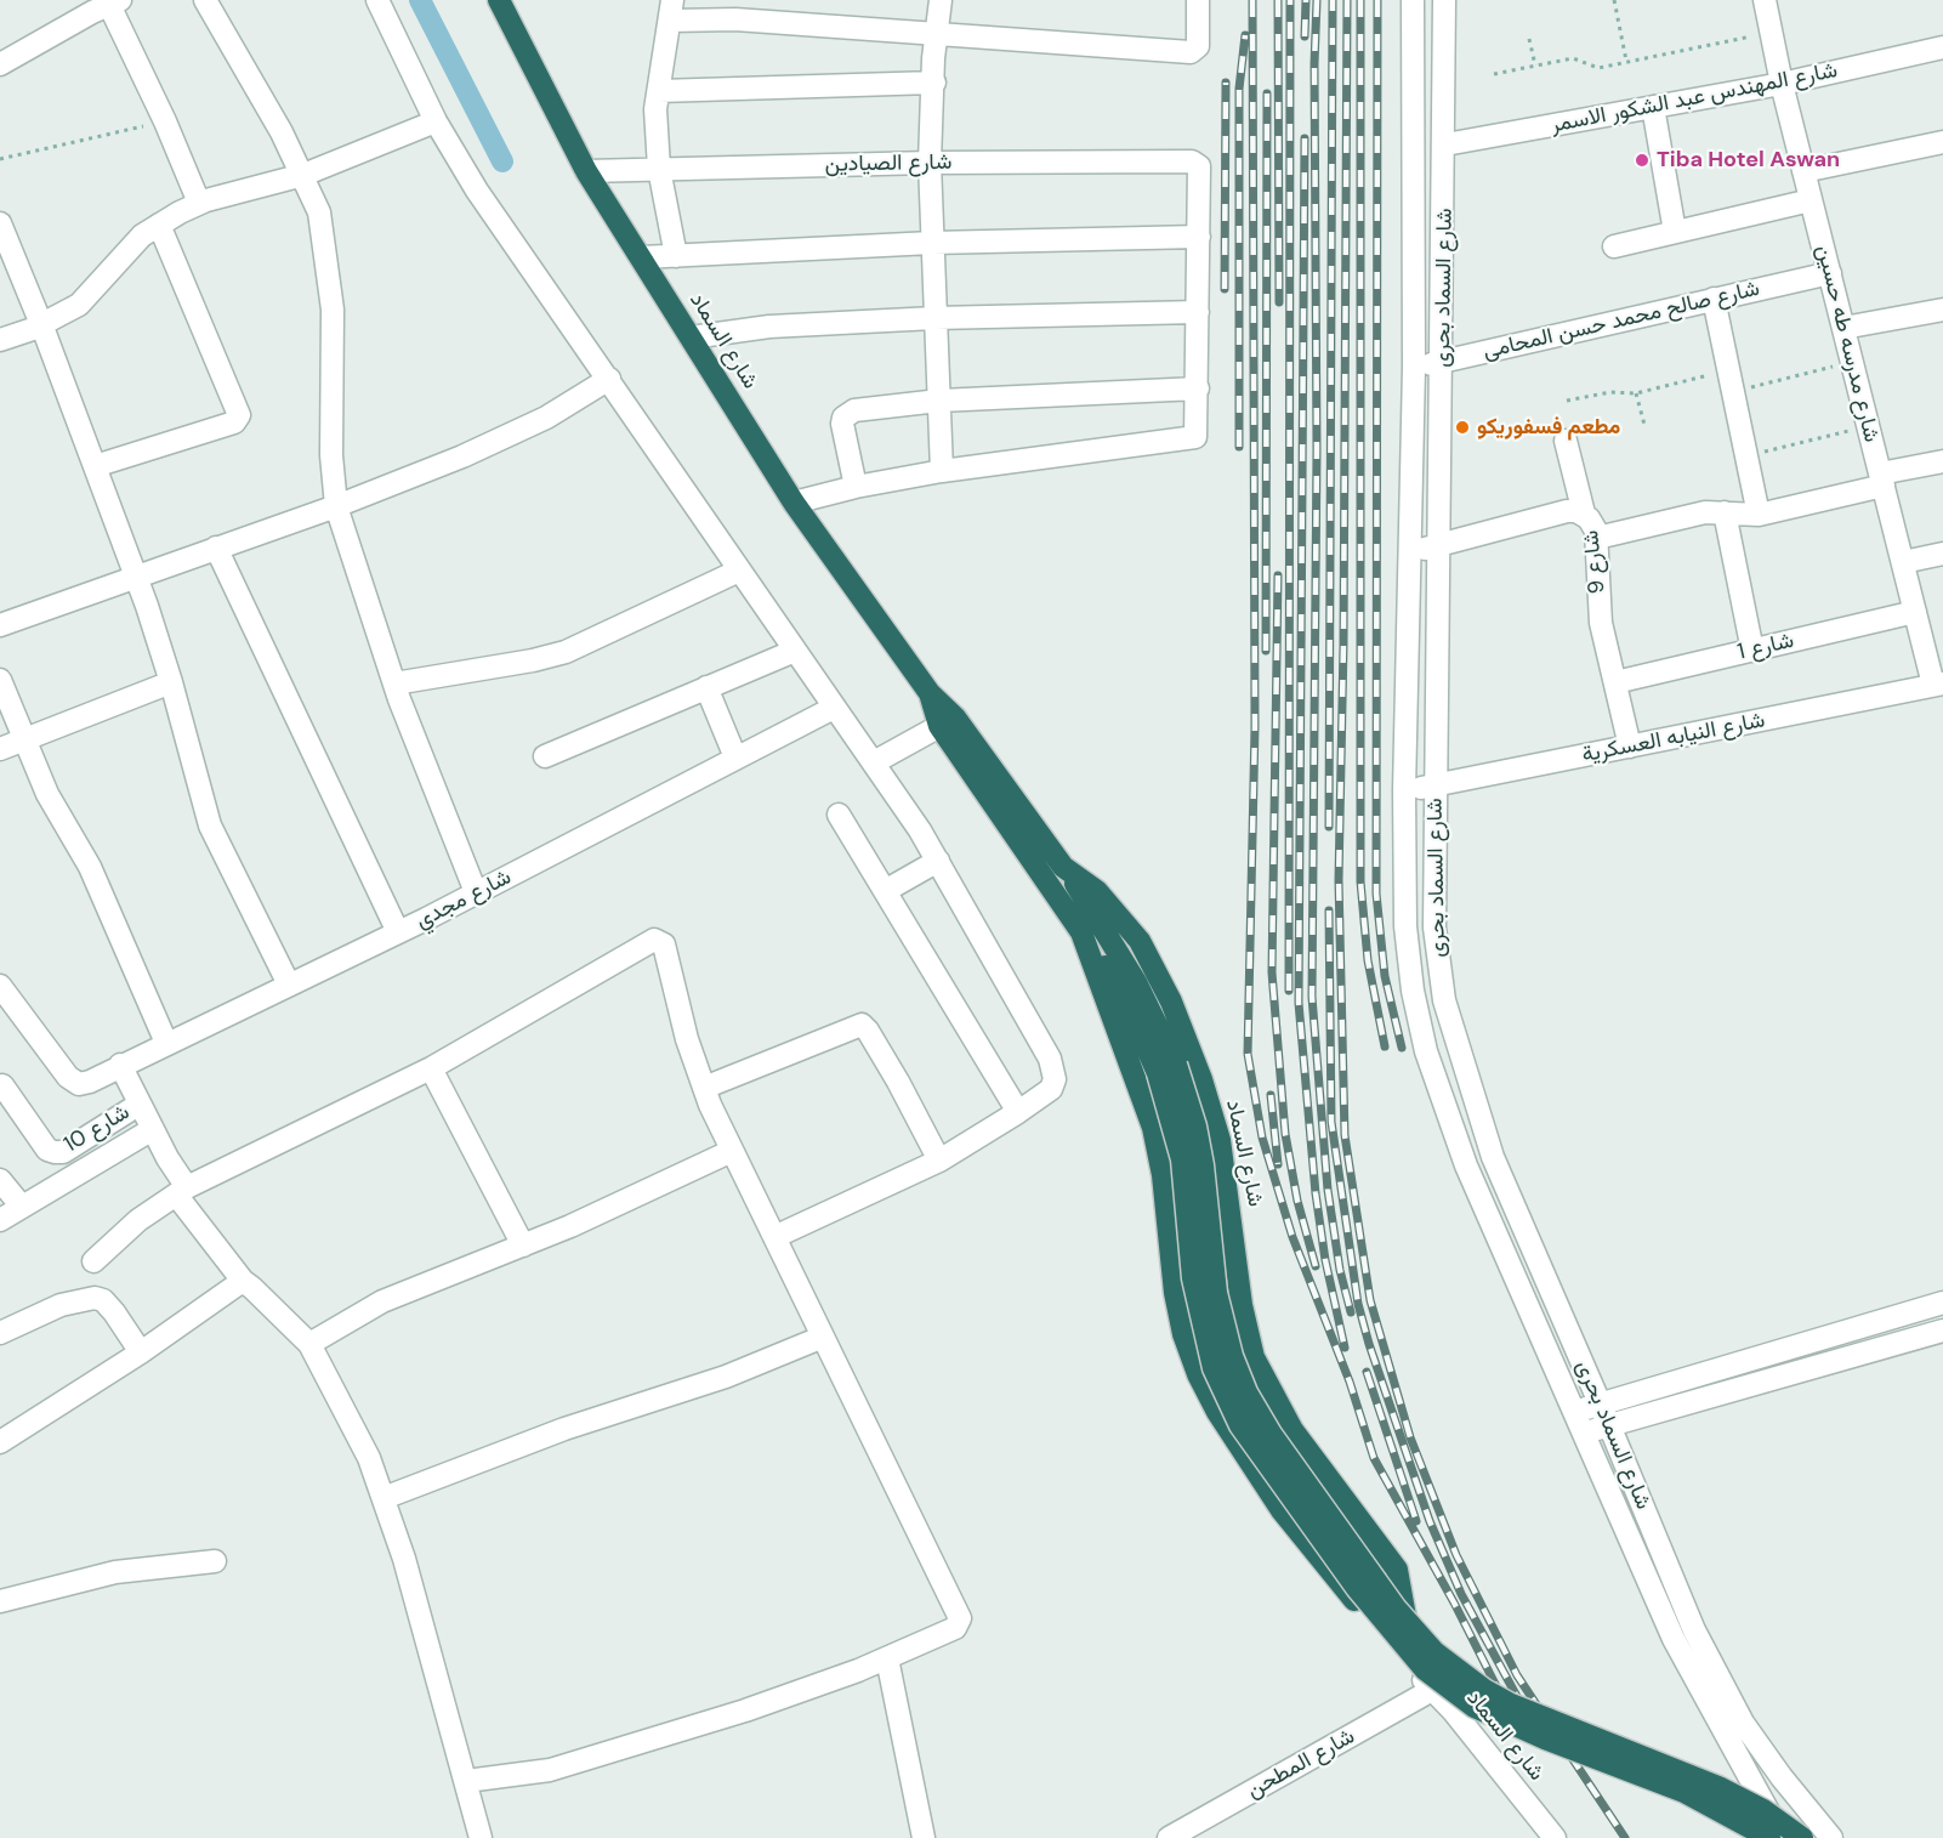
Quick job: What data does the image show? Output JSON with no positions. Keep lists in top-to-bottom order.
{
  "streets": {
    "highway": ["شارع السماد"],
    "street": [
      "شارع المهندس عبد الشكور الاسمر",
      "شارع الصيادين",
      "شارع السماد بحرى",
      "شارع صالح محمد حسن المحامى",
      "شارع مدرسه طه حسين",
      "شارع 9",
      "شارع 1",
      "شارع النيابه العسكرية",
      "شارع مجدي",
      "شارع 10",
      "شارع المطحن"
    ]
  },
  "crossings": [
    ["شارع المهندس عبد الشكور الاسمر", "شارع السماد بحرى"],
    ["شارع المهندس عبد الشكور الاسمر", "شارع مدرسه طه حسين"],
    ["شارع الصيادين", "شارع السماد"],
    ["شارع السماد بحرى", "شارع صالح محمد حسن المحامى"],
    ["شارع السماد بحرى", "شارع 9"],
    ["شارع السماد بحرى", "شارع النيابه العسكرية"],
    ["شارع صالح محمد حسن المحامى", "شارع مدرسه طه حسين"],
    ["شارع السماد", "شارع المطحن"],
    ["شارع مدرسه طه حسين", "شارع 1"],
    ["شارع مدرسه طه حسين", "شارع النيابه العسكرية"],
    ["شارع 9", "شارع 1"],
    ["شارع 9", "شارع النيابه العسكرية"]
  ],
  "places": ["Tiba Hotel Aswan", "مطعم فسفوريكو"]
}
